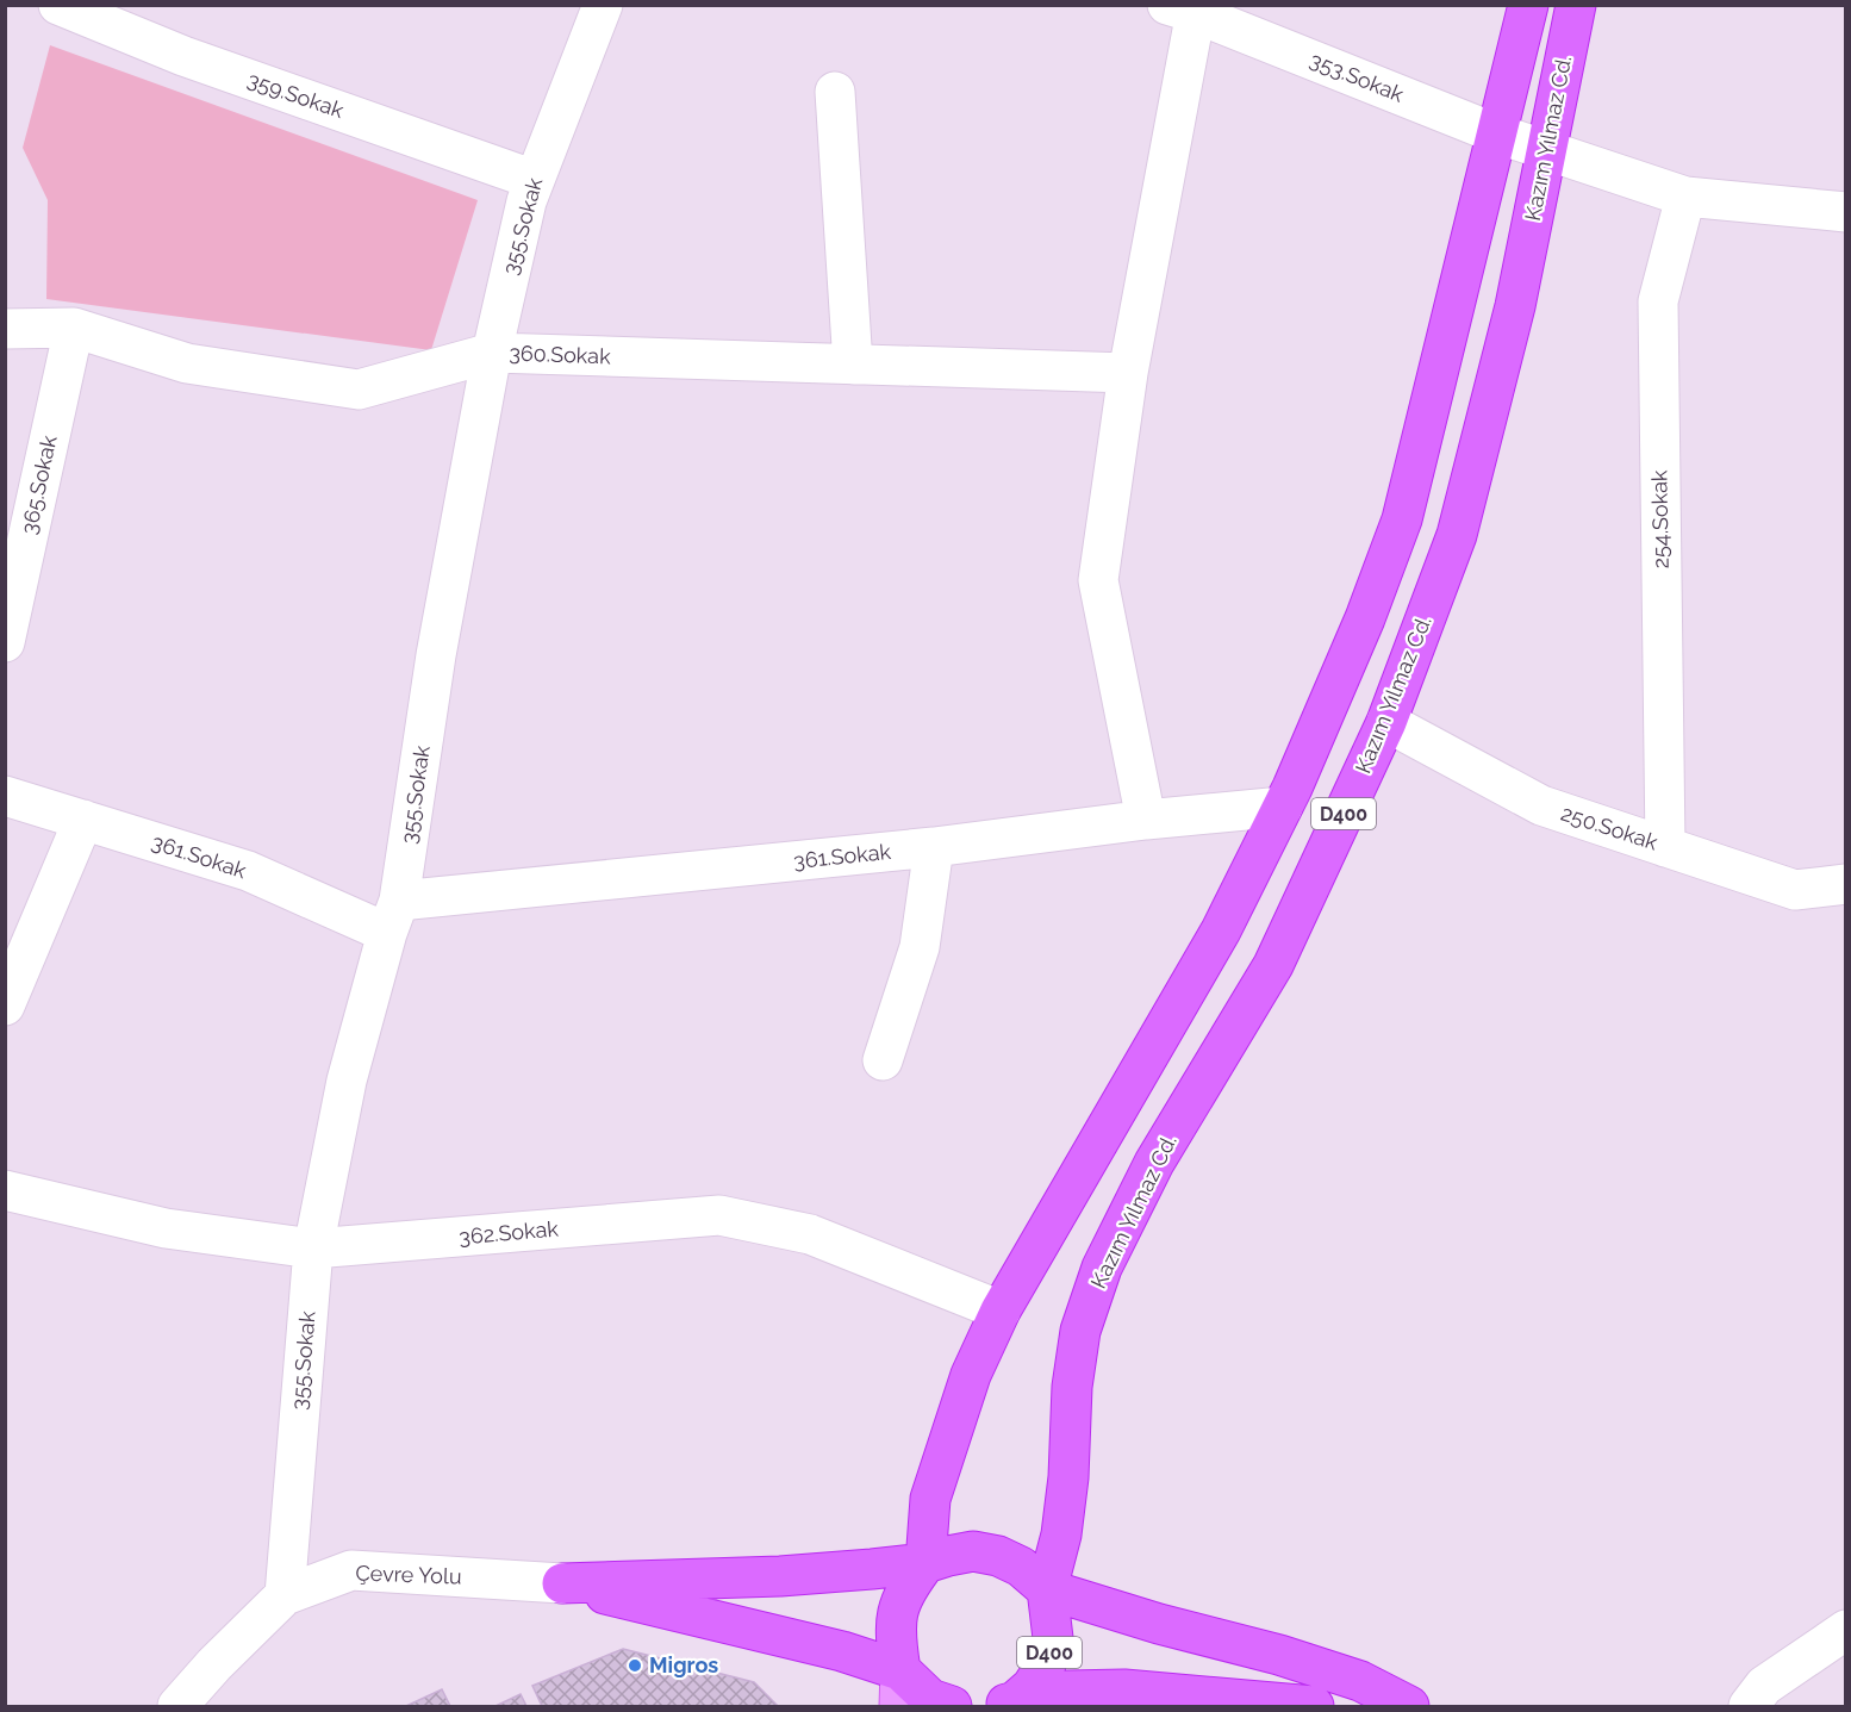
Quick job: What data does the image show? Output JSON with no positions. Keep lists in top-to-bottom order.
{
  "streets": {
    "highway": ["Kazım Yılmaz Cd.", "D400"],
    "street": [
      "353.Sokak",
      "359.Sokak",
      "355.Sokak",
      "360.Sokak",
      "365.Sokak",
      "254.Sokak",
      "250.Sokak",
      "361.Sokak",
      "362.Sokak",
      "Çevre Yolu"
    ]
  },
  "crossings": [
    ["353.Sokak", "Kazım Yılmaz Cd."],
    ["353.Sokak", "254.Sokak"],
    ["353.Sokak", "D400"],
    ["359.Sokak", "355.Sokak"],
    ["Kazım Yılmaz Cd.", "D400"],
    ["Kazım Yılmaz Cd.", "250.Sokak"],
    ["355.Sokak", "360.Sokak"],
    ["355.Sokak", "361.Sokak"],
    ["355.Sokak", "362.Sokak"],
    ["355.Sokak", "Çevre Yolu"],
    ["360.Sokak", "365.Sokak"],
    ["254.Sokak", "250.Sokak"],
    ["D400", "361.Sokak"],
    ["D400", "362.Sokak"]
  ],
  "places": ["Migros"]
}
